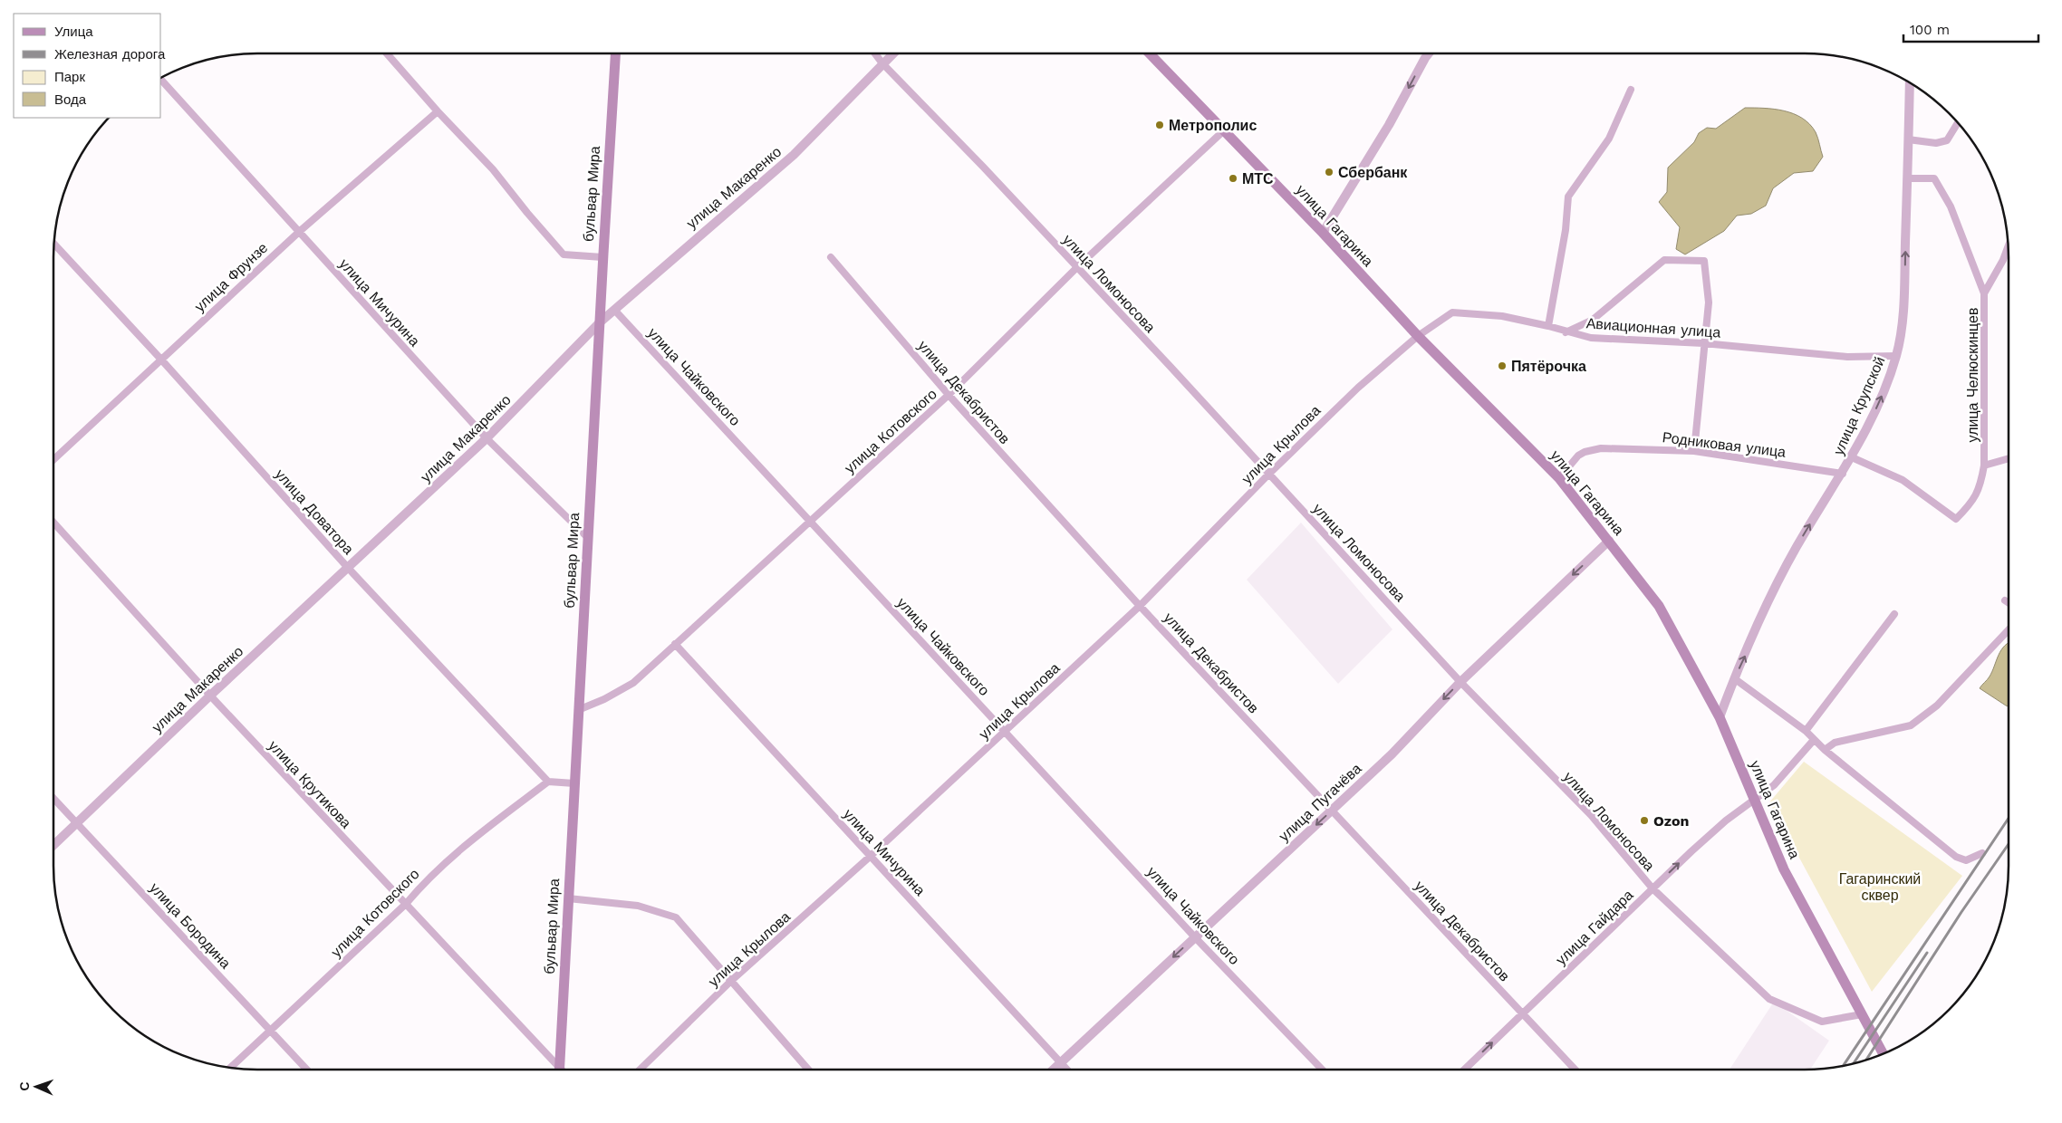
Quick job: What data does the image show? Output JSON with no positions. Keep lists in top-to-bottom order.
{
  "streets": {
    "main road": ["бульвар Мира", "улица Гагарина"],
    "street": [
      "улица Макаренко",
      "улица Фрунзе",
      "улица Ломоносова",
      "улица Мичурина",
      "Авиационная улица",
      "улица Челюскинцев",
      "улица Чайковского",
      "улица Декабристов",
      "улица Крупской",
      "улица Котовского",
      "улица Крылова",
      "Родниковая улица",
      "улица Доватора",
      "улица Крутикова",
      "улица Пугачёва",
      "улица Бородина",
      "улица Гайдара"
    ]
  },
  "crossings": [
    ["улица Макаренко", "бульвар Мира"],
    ["улица Макаренко", "улица Ломоносова"],
    ["улица Макаренко", "улица Мичурина"],
    ["улица Макаренко", "улица Чайковского"],
    ["улица Макаренко", "улица Доватора"],
    ["улица Макаренко", "улица Крутикова"],
    ["улица Макаренко", "улица Бородина"],
    ["бульвар Мира", "улица Мичурина"],
    ["бульвар Мира", "улица Котовского"],
    ["улица Гагарина", "улица Ломоносова"],
    ["улица Гагарина", "Авиационная улица"],
    ["улица Гагарина", "улица Крупской"],
    ["улица Гагарина", "улица Котовского"],
    ["улица Гагарина", "улица Крылова"],
    ["улица Гагарина", "Родниковая улица"],
    ["улица Гагарина", "улица Пугачёва"],
    ["улица Гагарина", "улица Гайдара"],
    ["улица Фрунзе", "улица Мичурина"],
    ["улица Фрунзе", "улица Доватора"],
    ["улица Ломоносова", "улица Котовского"],
    ["улица Ломоносова", "улица Крылова"],
    ["улица Ломоносова", "улица Пугачёва"],
    ["улица Ломоносова", "улица Гайдара"],
    ["улица Мичурина", "улица Котовского"],
    ["улица Мичурина", "улица Крылова"],
    ["улица Мичурина", "улица Пугачёва"],
    ["Авиационная улица", "улица Крупской"],
    ["Авиационная улица", "улица Крылова"],
    ["улица Челюскинцев", "улица Крупской"],
    ["улица Чайковского", "улица Котовского"],
    ["улица Чайковского", "улица Крылова"],
    ["улица Чайковского", "улица Пугачёва"],
    ["улица Декабристов", "улица Котовского"],
    ["улица Декабристов", "улица Крылова"],
    ["улица Декабристов", "улица Пугачёва"],
    ["улица Декабристов", "улица Гайдара"],
    ["улица Крупской", "Родниковая улица"],
    ["улица Котовского", "улица Доватора"],
    ["улица Котовского", "улица Крутикова"],
    ["улица Котовского", "улица Бородина"]
  ],
  "one_way": ["улица Крупской", "улица Пугачёва", "улица Гайдара"],
  "parks": ["Гагаринский сквер"],
  "places": [
    "Метрополис",
    "Сбербанк",
    "МТС",
    "Пятёрочка",
    "Ozon"
  ],
  "legend": [
    "Улица",
    "Железная дорога",
    "Парк",
    "Вода"
  ],
  "scale_bar": "100 m",
  "north": "left"
}
